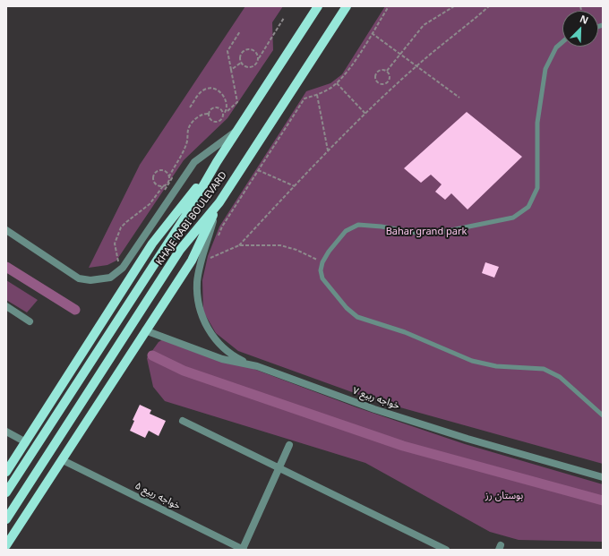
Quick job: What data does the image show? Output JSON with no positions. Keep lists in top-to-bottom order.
{
  "streets": {
    "main road": ["KHAJE RABI BOULEVARD"],
    "street": ["خواجه ربیع ۷", "خواجه ربیع ۵"]
  },
  "parks": ["Bahar grand park", "بوستان رز"],
  "north": "top right"
}
